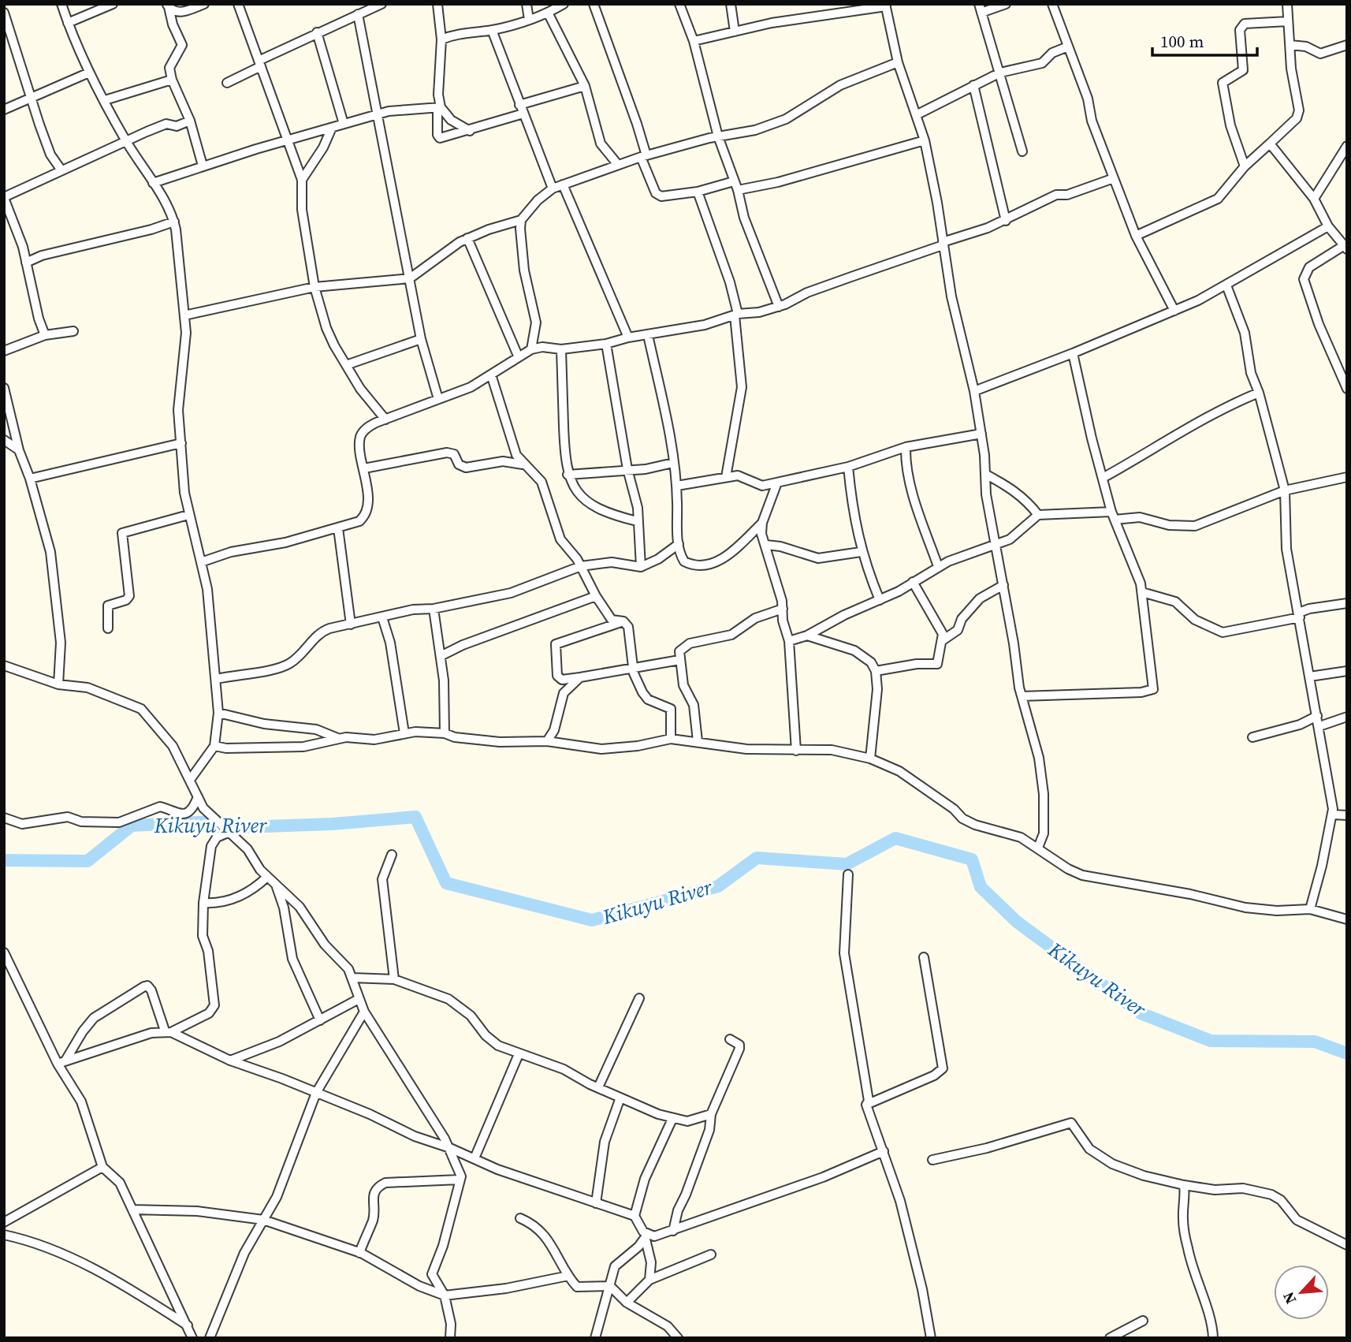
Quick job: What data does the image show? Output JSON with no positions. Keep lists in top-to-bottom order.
{
  "water": ["Kikuyu River"],
  "scale_bar": "100 m",
  "north": "bottom left"
}
